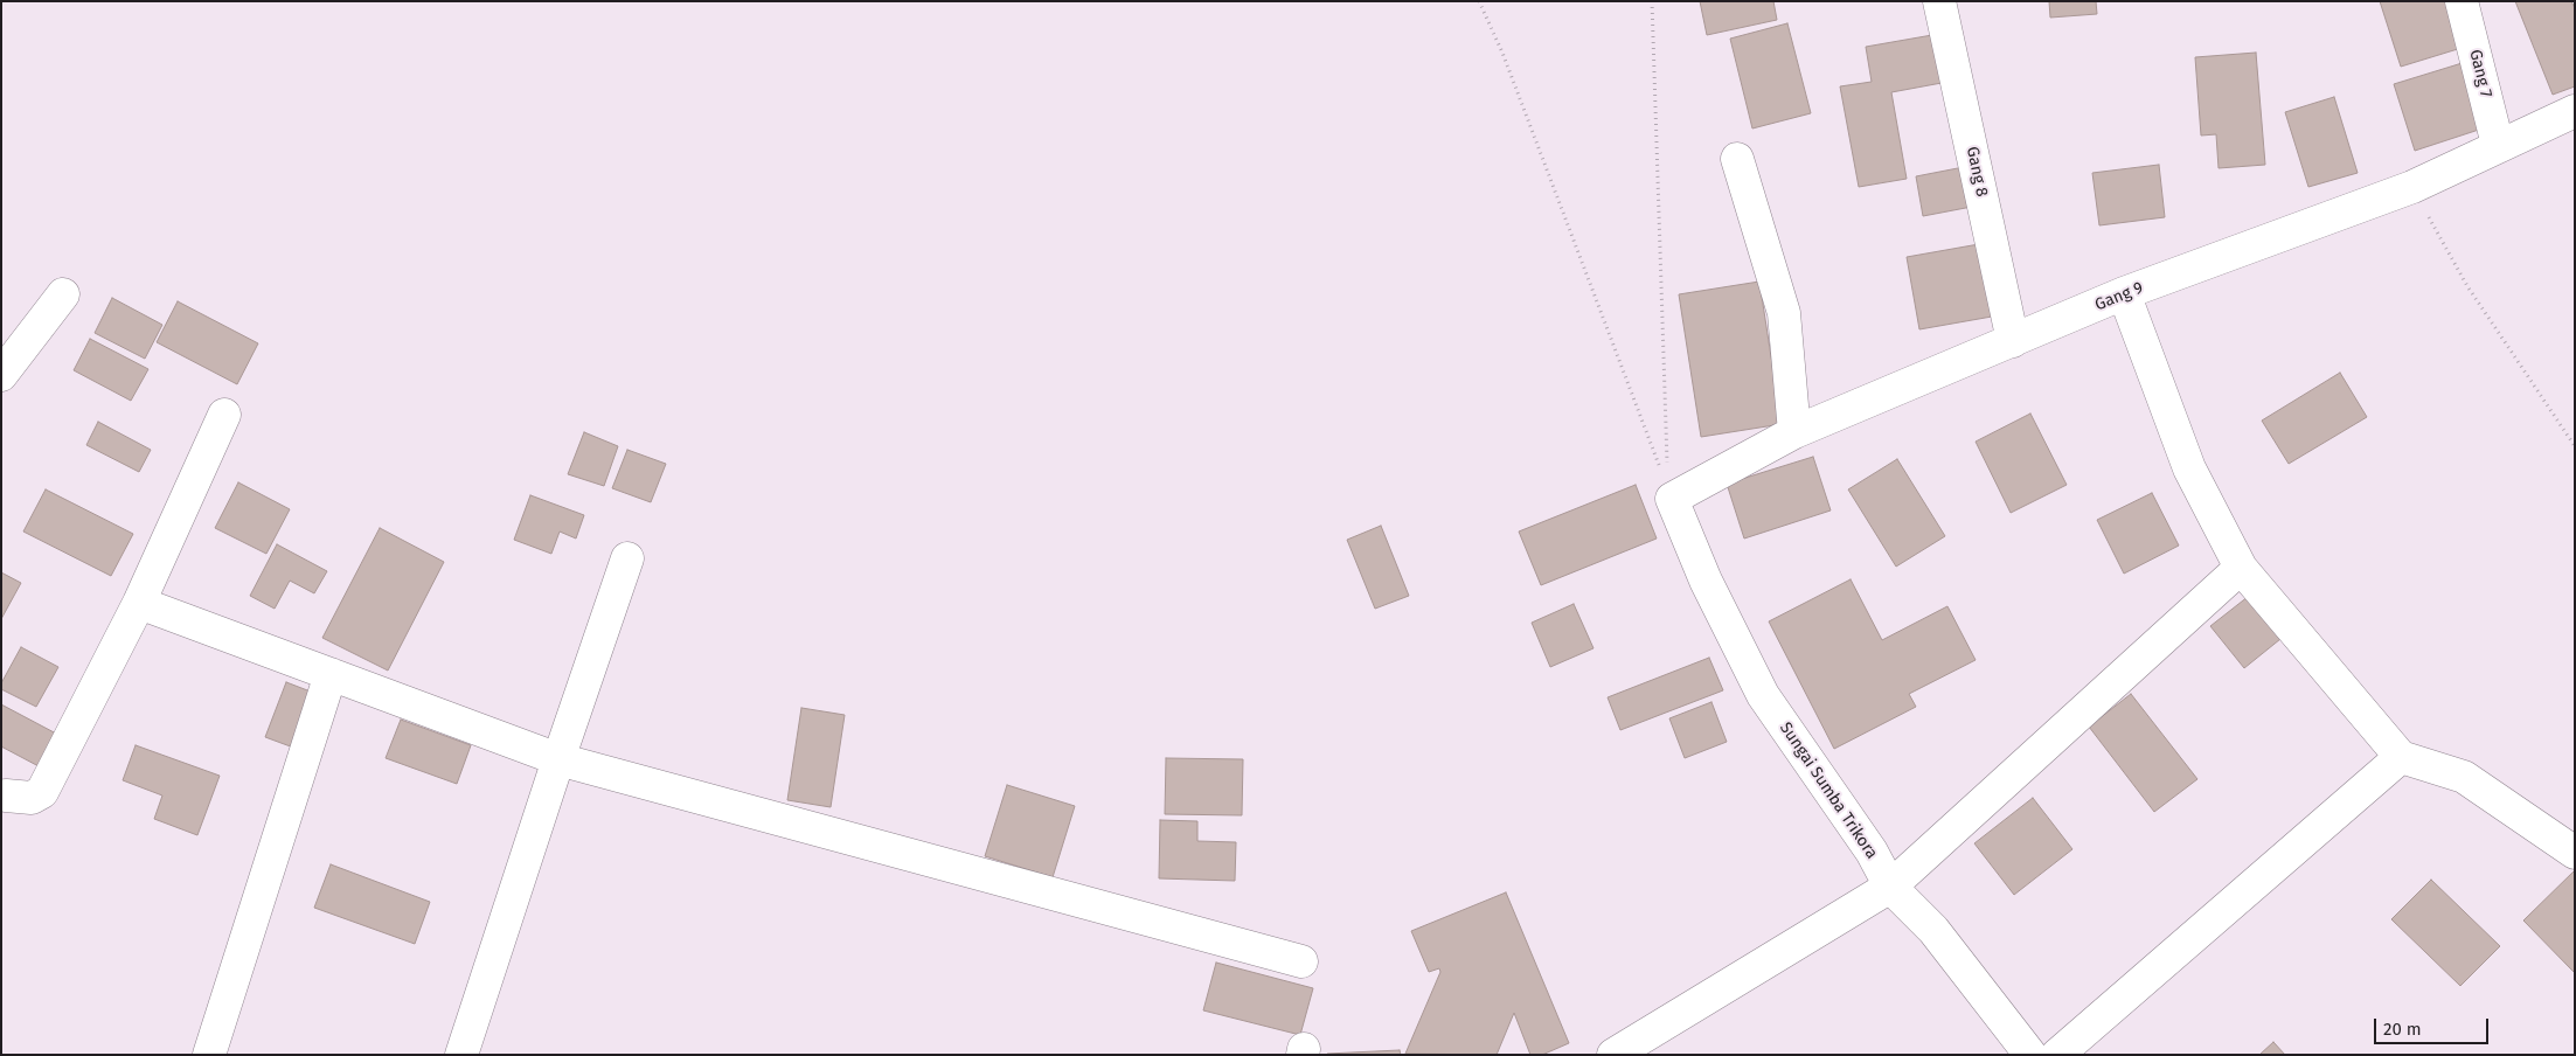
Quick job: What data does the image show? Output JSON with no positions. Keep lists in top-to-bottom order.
{
  "streets": {
    "street": [
      "Gang 7",
      "Gang 8",
      "Gang 9",
      "Sungai Sumba Trikora"
    ]
  },
  "crossings": [
    ["Gang 7", "Gang 9"],
    ["Gang 8", "Gang 9"],
    ["Gang 9", "Sungai Sumba Trikora"]
  ],
  "scale_bar": "20 m"
}
